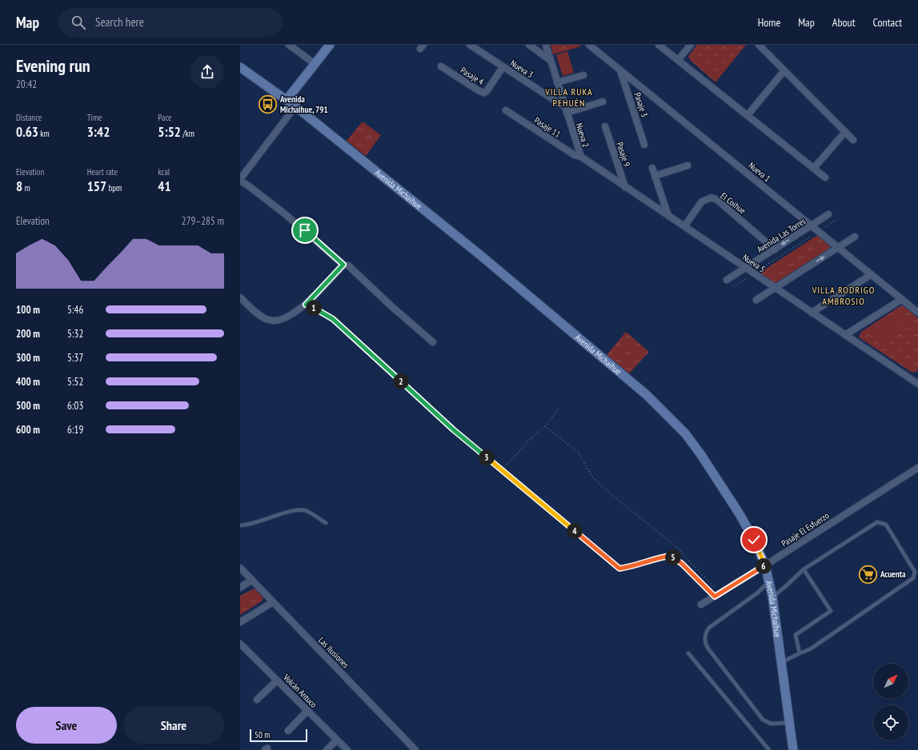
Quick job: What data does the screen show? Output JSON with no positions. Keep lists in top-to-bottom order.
{
  "streets": {
    "street": [
      "Nueva 3",
      "Pasaje 4",
      "Pasaje 3",
      "Pasaje 11",
      "Nueva 2",
      "Pasaje 9",
      "Nueva 1",
      "Avenida Michaihue",
      "El Coihue",
      "Avenida Las Torres",
      "Nueva 5",
      "Pasaje El Esfuerzo",
      "Las Ilusiones",
      "Volcán Antuco"
    ]
  },
  "crossings": [
    ["Nueva 3", "Pasaje 4"],
    ["Nueva 3", "Nueva 2"],
    ["Pasaje 3", "Nueva 1"],
    ["Pasaje 11", "Nueva 2"],
    ["Pasaje 11", "Nueva 5"],
    ["Nueva 2", "Nueva 5"],
    ["Pasaje 9", "Nueva 5"],
    ["Nueva 1", "Avenida Las Torres"],
    ["Avenida Michaihue", "Pasaje El Esfuerzo"],
    ["El Coihue", "Avenida Las Torres"],
    ["El Coihue", "Nueva 5"],
    ["Avenida Las Torres", "Nueva 5"]
  ],
  "districts": ["VILLA RUKA PEHUÉN", "VILLA RODRIGO AMBROSIO"],
  "places": {
    "bus stop": ["Avenida Michaihue, 791"],
    "supermarket": ["Acuenta"]
  },
  "scale_bar": "50 m",
  "north": "top right",
  "page": {
    "header": "Map",
    "search": "Search here",
    "nav": [
      "Home",
      "Map",
      "About",
      "Contact"
    ],
    "heading": ["Evening run", "20:42"],
    "stats": [
      ["Distance", "0.63 km"],
      ["Time", "3:42"],
      ["Pace", "5:52 /km"],
      ["Elevation", "8 m"],
      ["Heart rate", "157 bpm"],
      ["kcal", "41"]
    ],
    "chart": ["Elevation", "279–285 m"],
    "list": [
      {
        "name": "100 m",
        "note": "5:46"
      },
      {
        "name": "200 m",
        "note": "5:32"
      },
      {
        "name": "300 m",
        "note": "5:37"
      },
      {
        "name": "400 m",
        "note": "5:52"
      },
      {
        "name": "500 m",
        "note": "6:03"
      },
      {
        "name": "600 m",
        "note": "6:19"
      }
    ],
    "pins": [
      "1",
      "2",
      "3",
      "4",
      "5",
      "6"
    ],
    "buttons": ["Save", "Share"],
    "scale": "50 m"
  }
}
